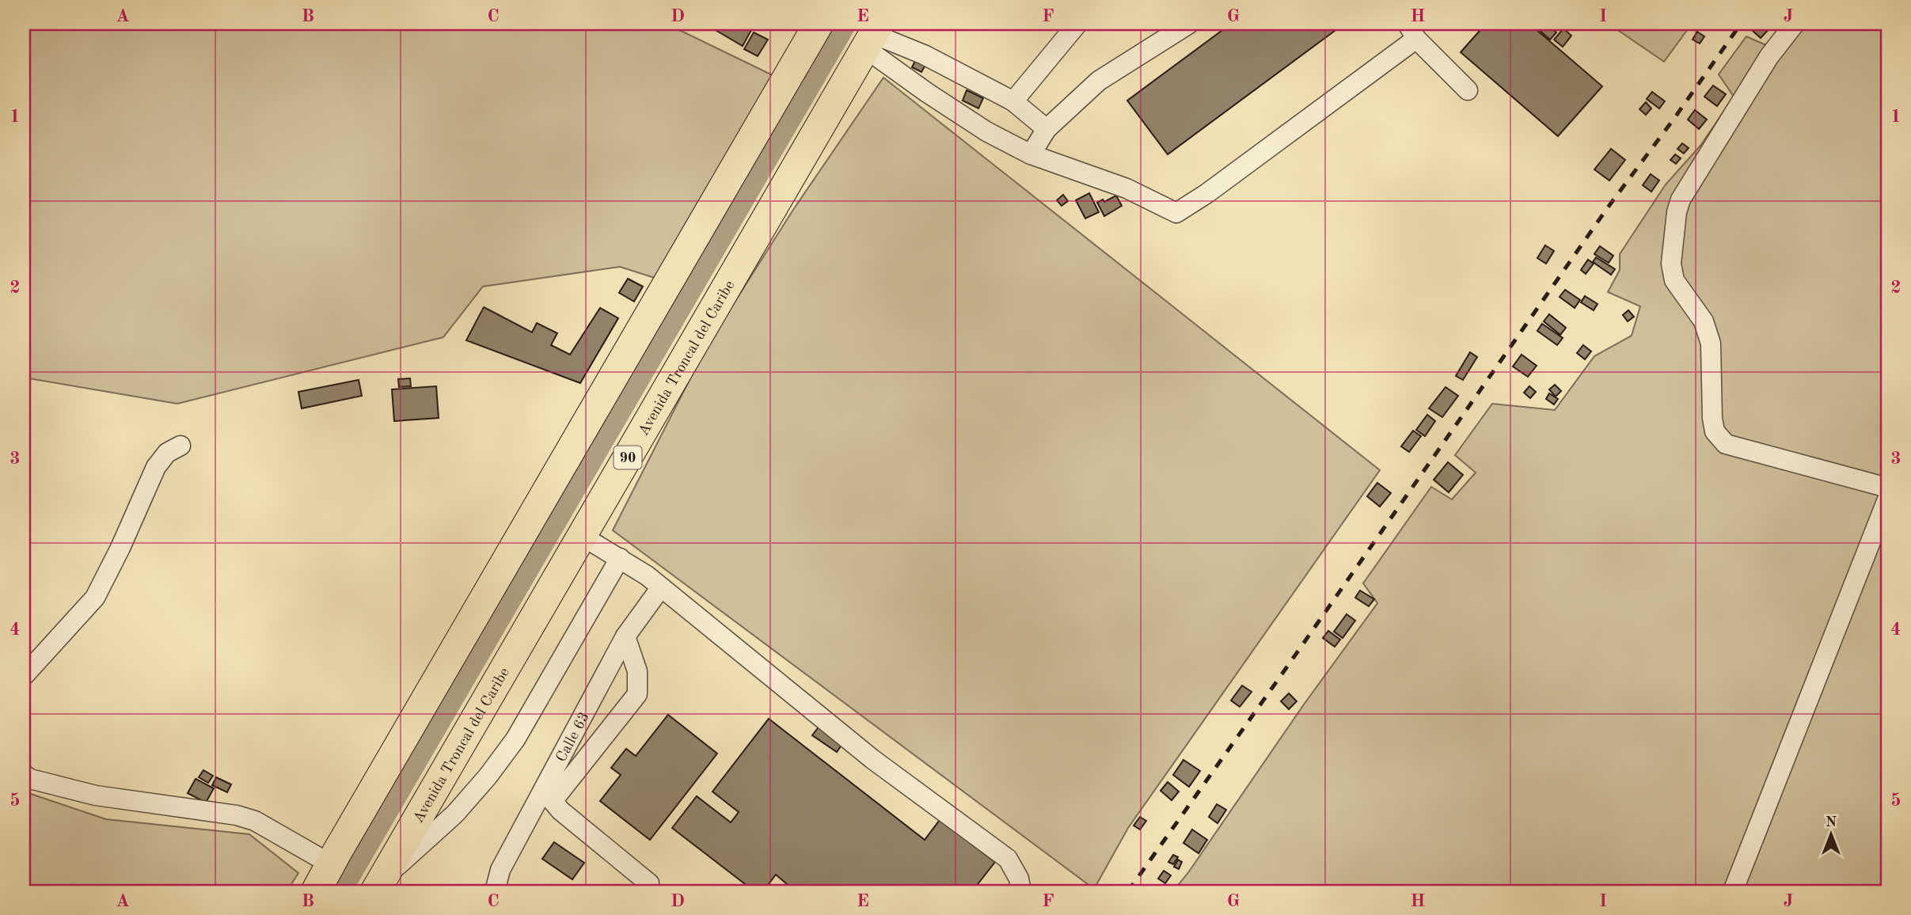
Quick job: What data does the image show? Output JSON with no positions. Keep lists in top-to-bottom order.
{
  "streets": {
    "highway": ["Avenida Troncal del Caribe", "90"],
    "street": ["Calle 63"]
  },
  "north": "top",
  "grid": {
    "columns": [
      "A",
      "B",
      "C",
      "D",
      "E",
      "F",
      "G",
      "H",
      "I",
      "J"
    ],
    "rows": [
      "1",
      "2",
      "3",
      "4",
      "5"
    ]
  }
}
